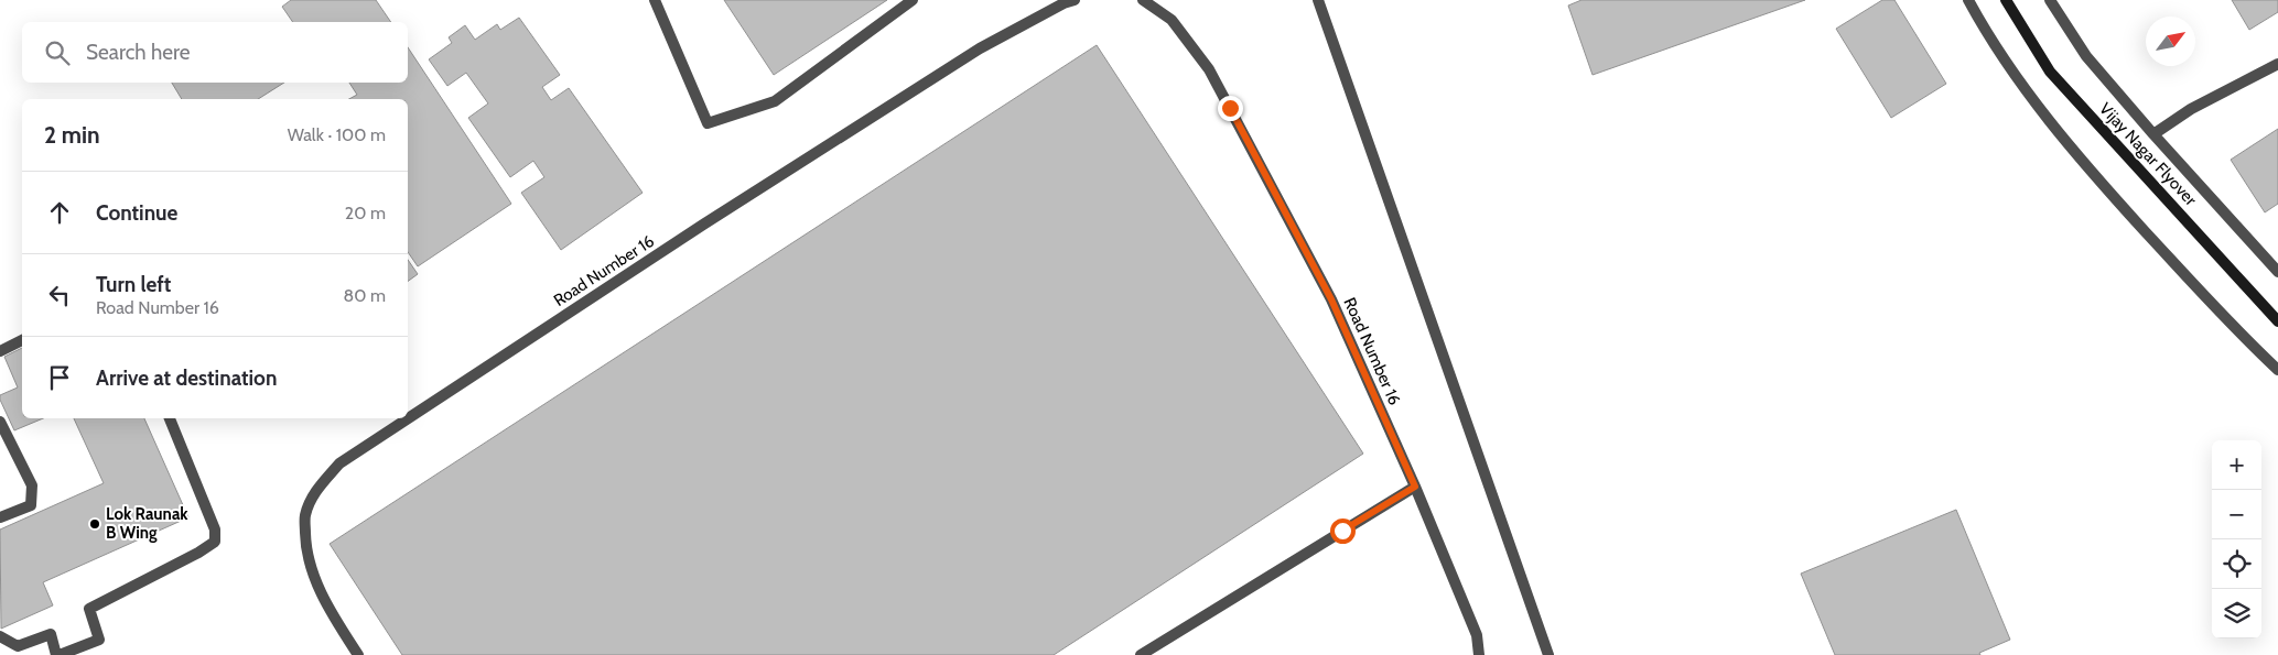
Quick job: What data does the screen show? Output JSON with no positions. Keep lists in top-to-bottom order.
{
  "streets": {
    "main road": ["Vijay Nagar Flyover"],
    "street": ["Road Number 16"]
  },
  "places": ["Lok Raunak B Wing"],
  "north": "top right",
  "page": {
    "search": "Search here",
    "heading": ["2 min", "Walk · 100 m"],
    "list": [
      ["Continue", "20 m"],
      ["Turn left", "Road Number 16", "80 m"],
      "Arrive at destination"
    ],
    "map_buttons": ["+", "−"]
  }
}
